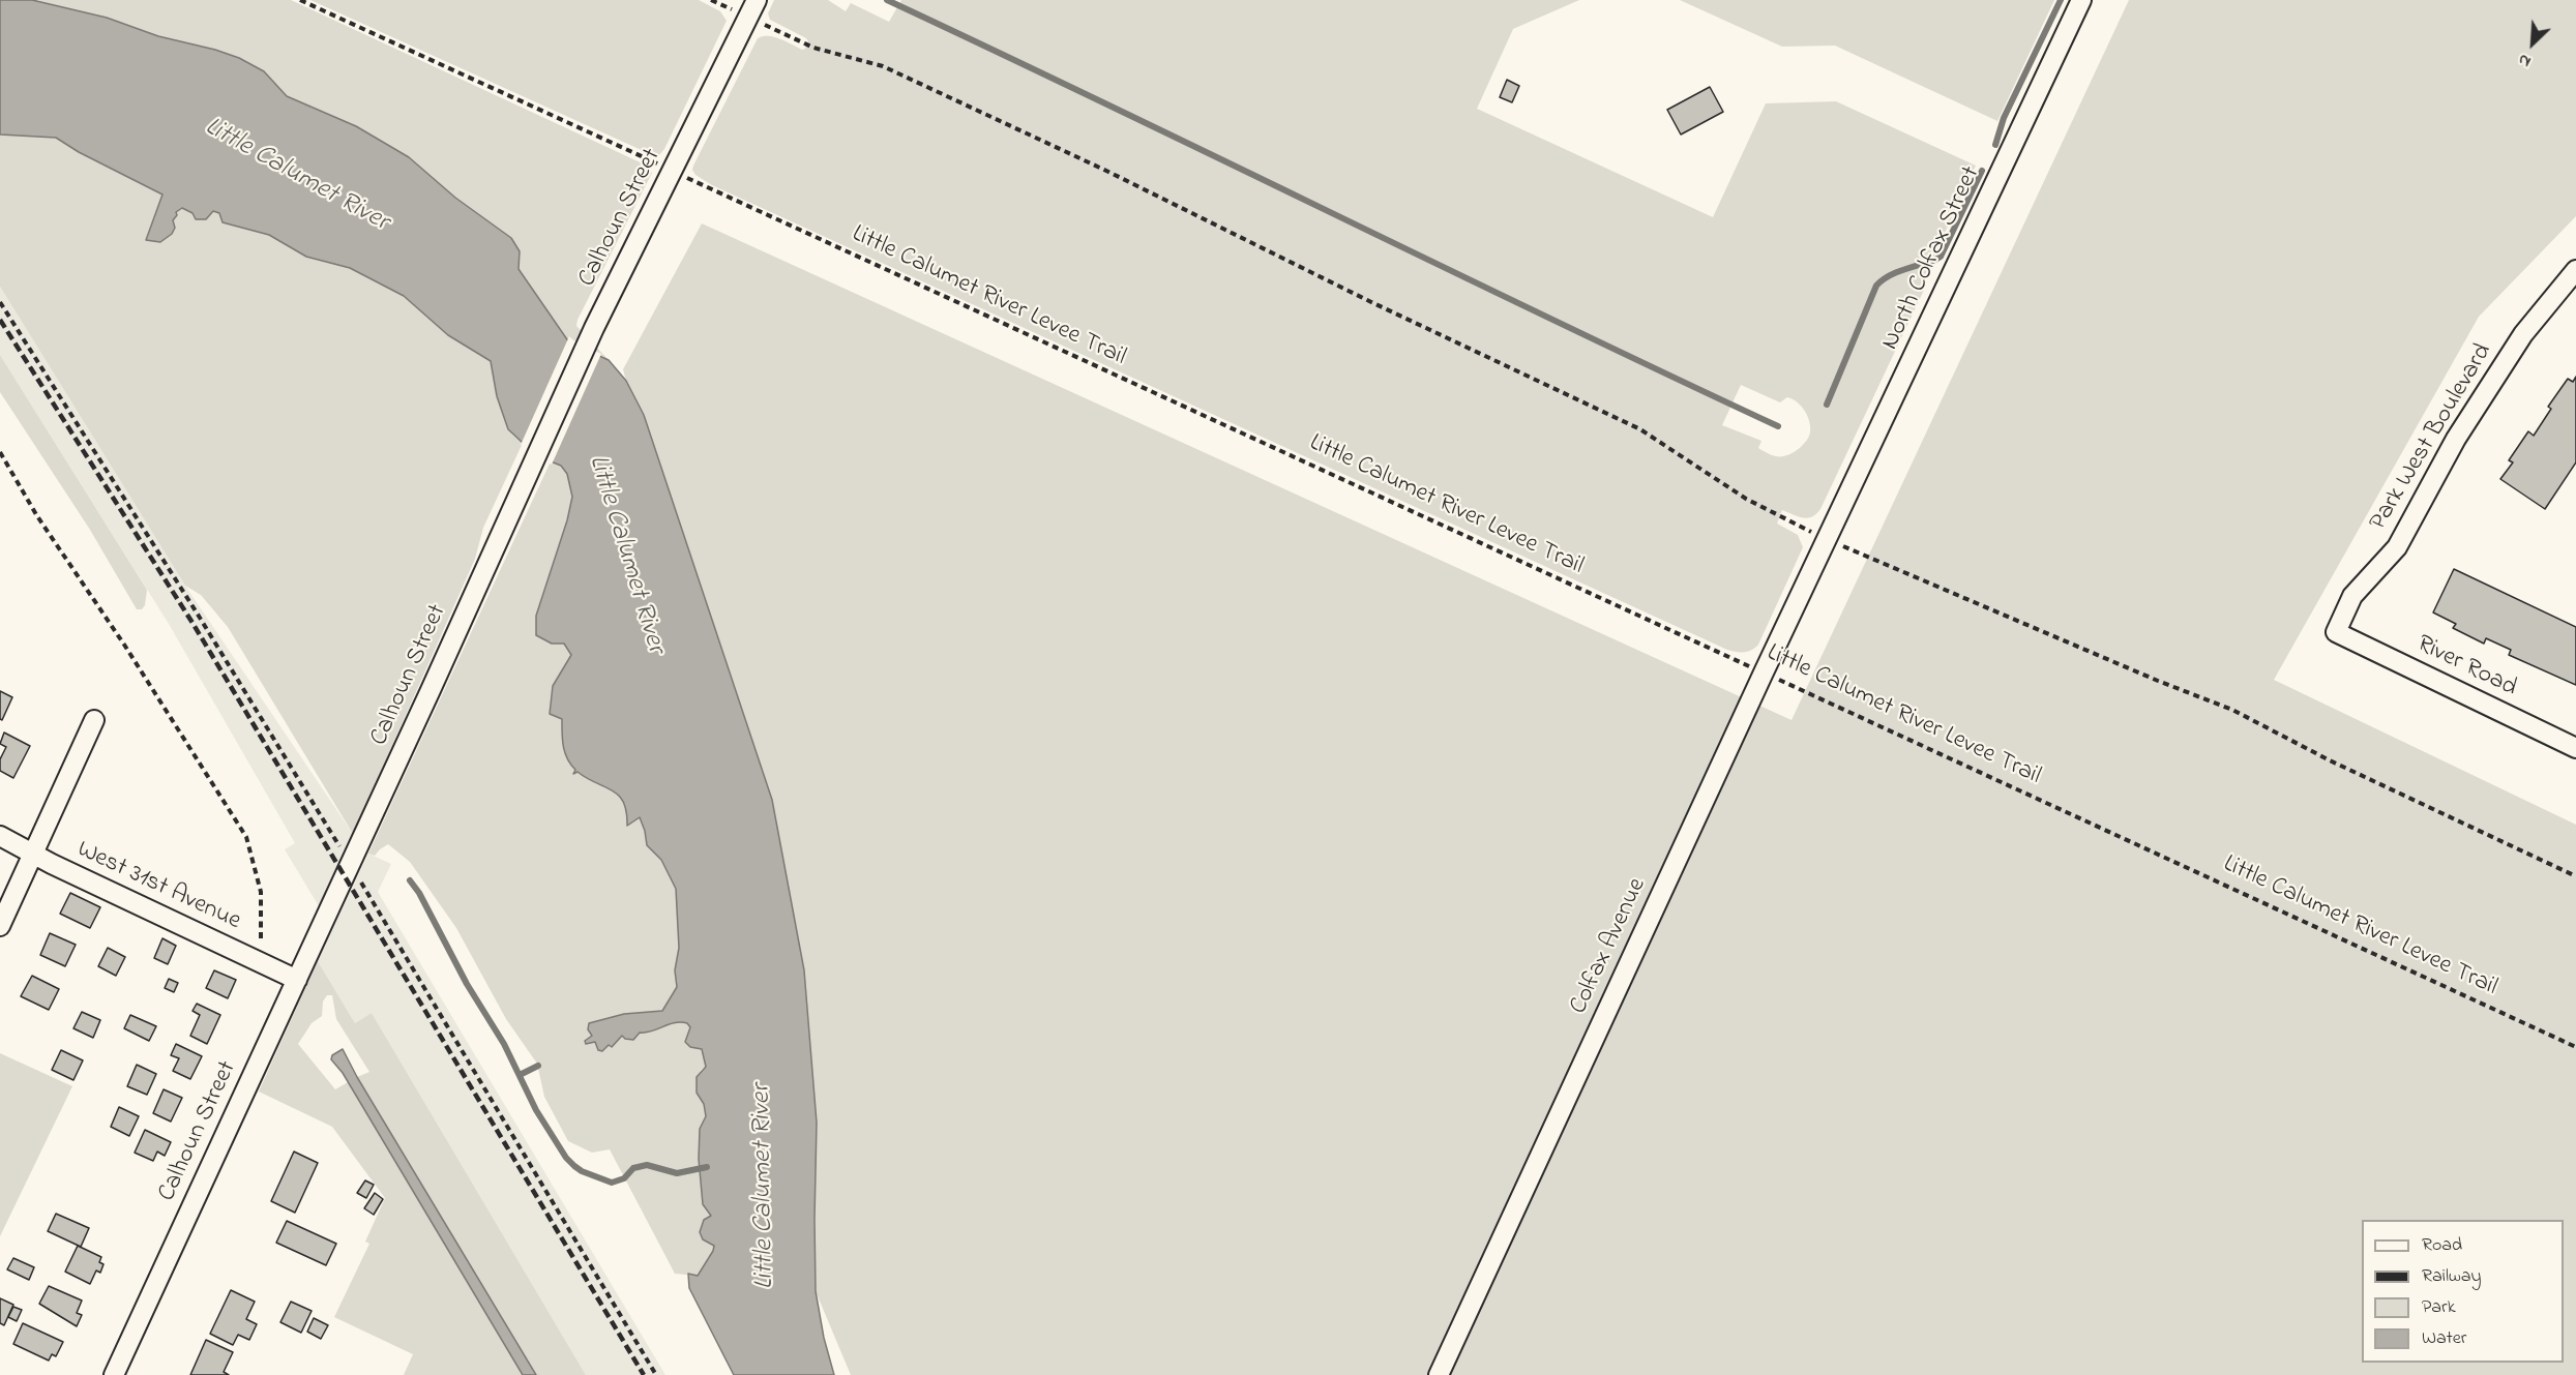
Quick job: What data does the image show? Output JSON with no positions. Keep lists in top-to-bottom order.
{
  "streets": {
    "street": [
      "Calhoun Street",
      "North Colfax Street",
      "Park West Boulevard",
      "River Road",
      "West 31st Avenue",
      "Colfax Avenue"
    ],
    "path": ["Little Calumet River Levee Trail"]
  },
  "crossings": [
    ["Calhoun Street", "Little Calumet River Levee Trail"],
    ["Calhoun Street", "West 31st Avenue"],
    ["North Colfax Street", "Colfax Avenue"],
    ["Little Calumet River Levee Trail", "Colfax Avenue"],
    ["Park West Boulevard", "River Road"]
  ],
  "water": ["Little Calumet River"],
  "legend": [
    "Road",
    "Railway",
    "Park",
    "Water"
  ],
  "north": "bottom left"
}
